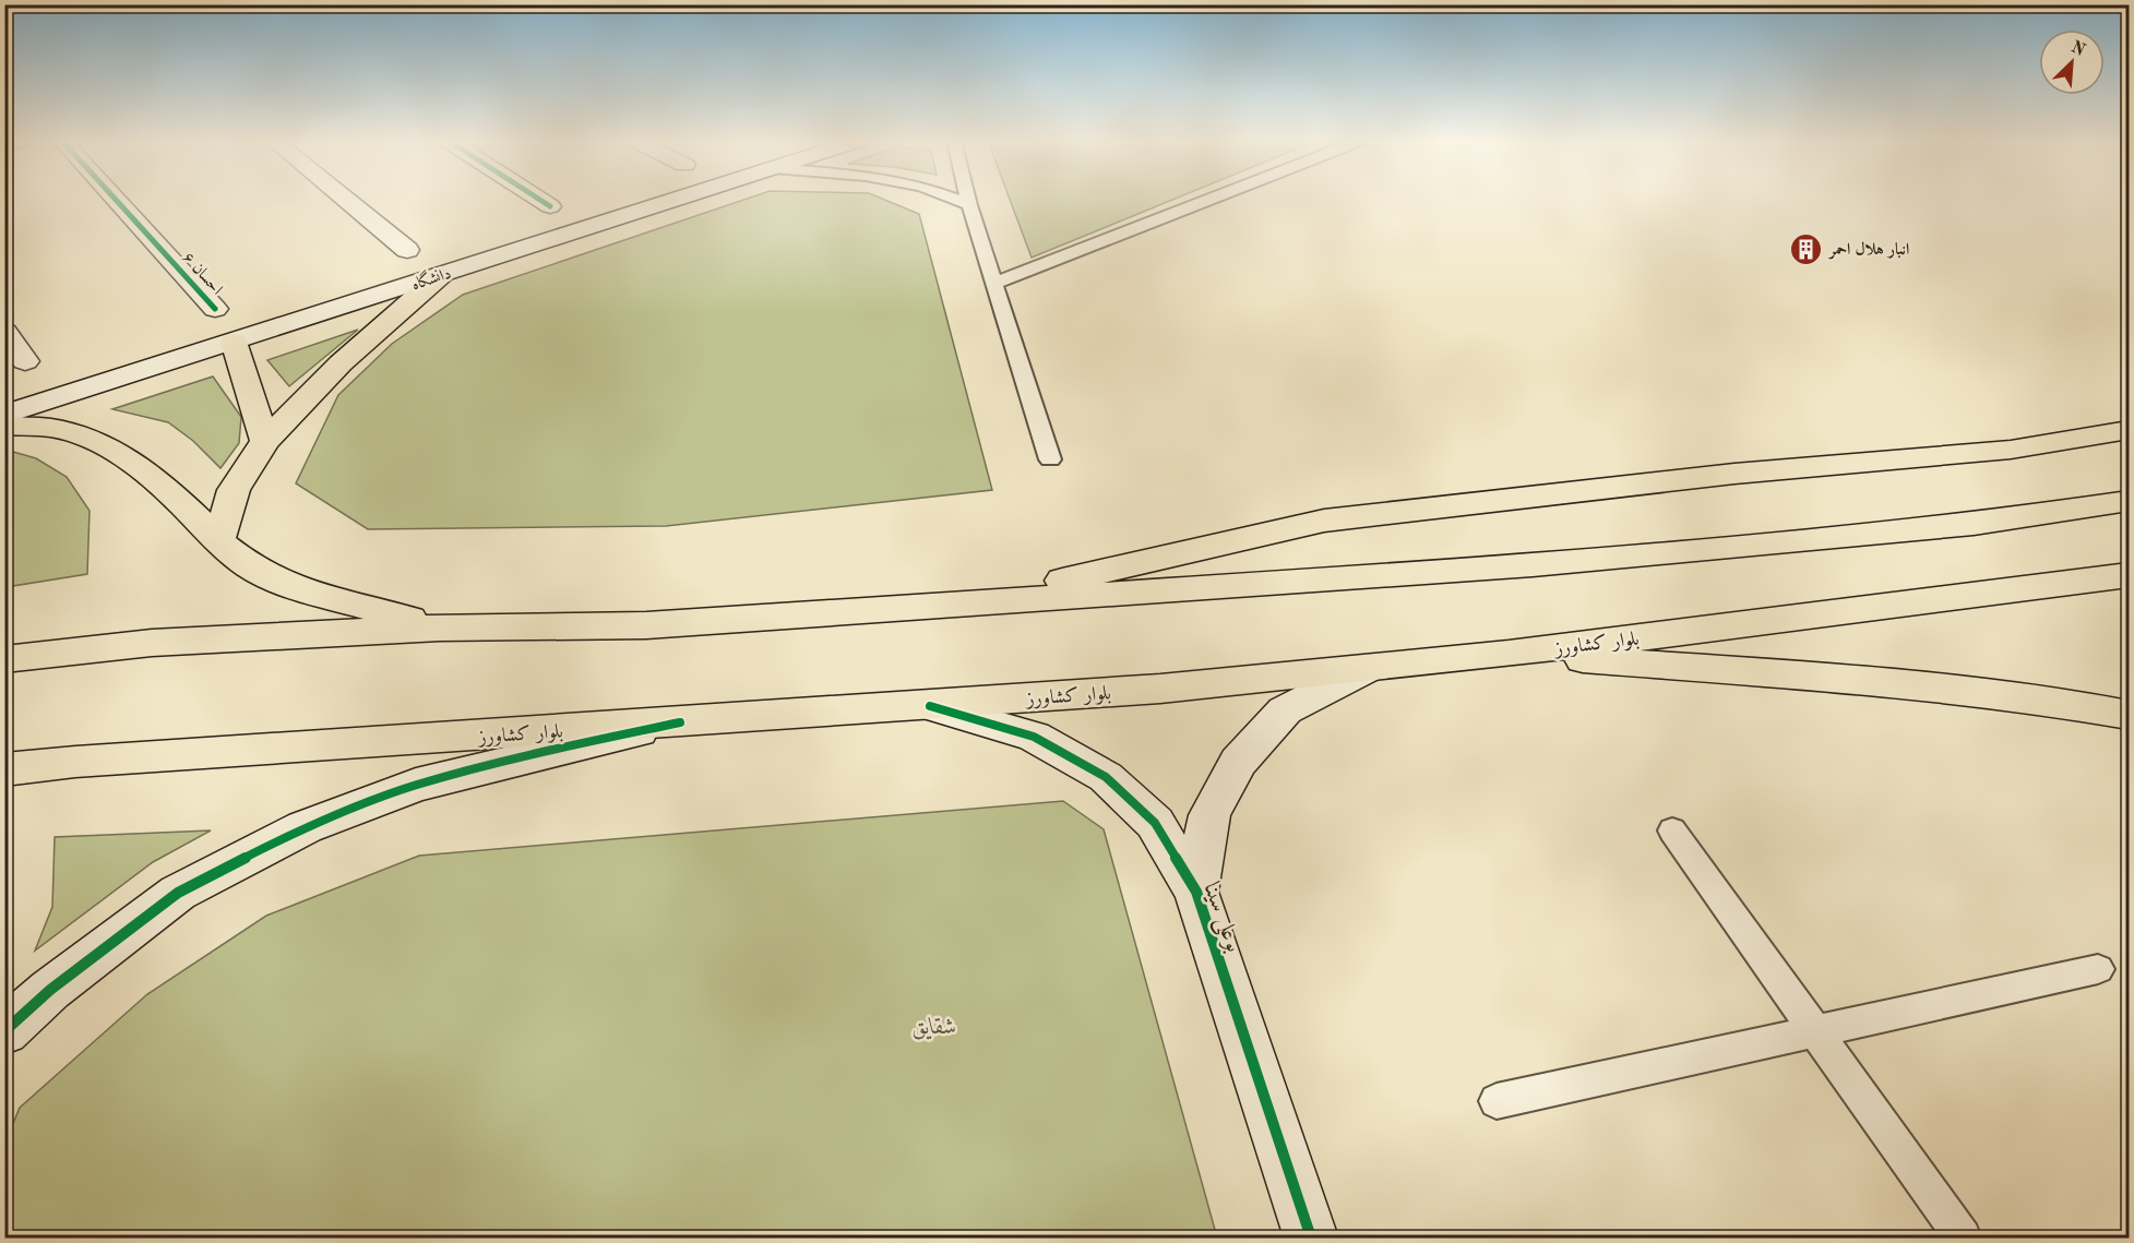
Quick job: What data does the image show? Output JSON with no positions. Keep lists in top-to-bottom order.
{
  "streets": {
    "main road": ["بلوار کشاورز"],
    "street": ["احسان ۶", "دانشگاه", "بوعلی سینا"]
  },
  "crossings": [
    ["بلوار کشاورز", "بوعلی سینا"]
  ],
  "parks": ["شقایق"],
  "places": {
    "building": ["انبار هلال احمر"]
  },
  "north": "top right"
}
